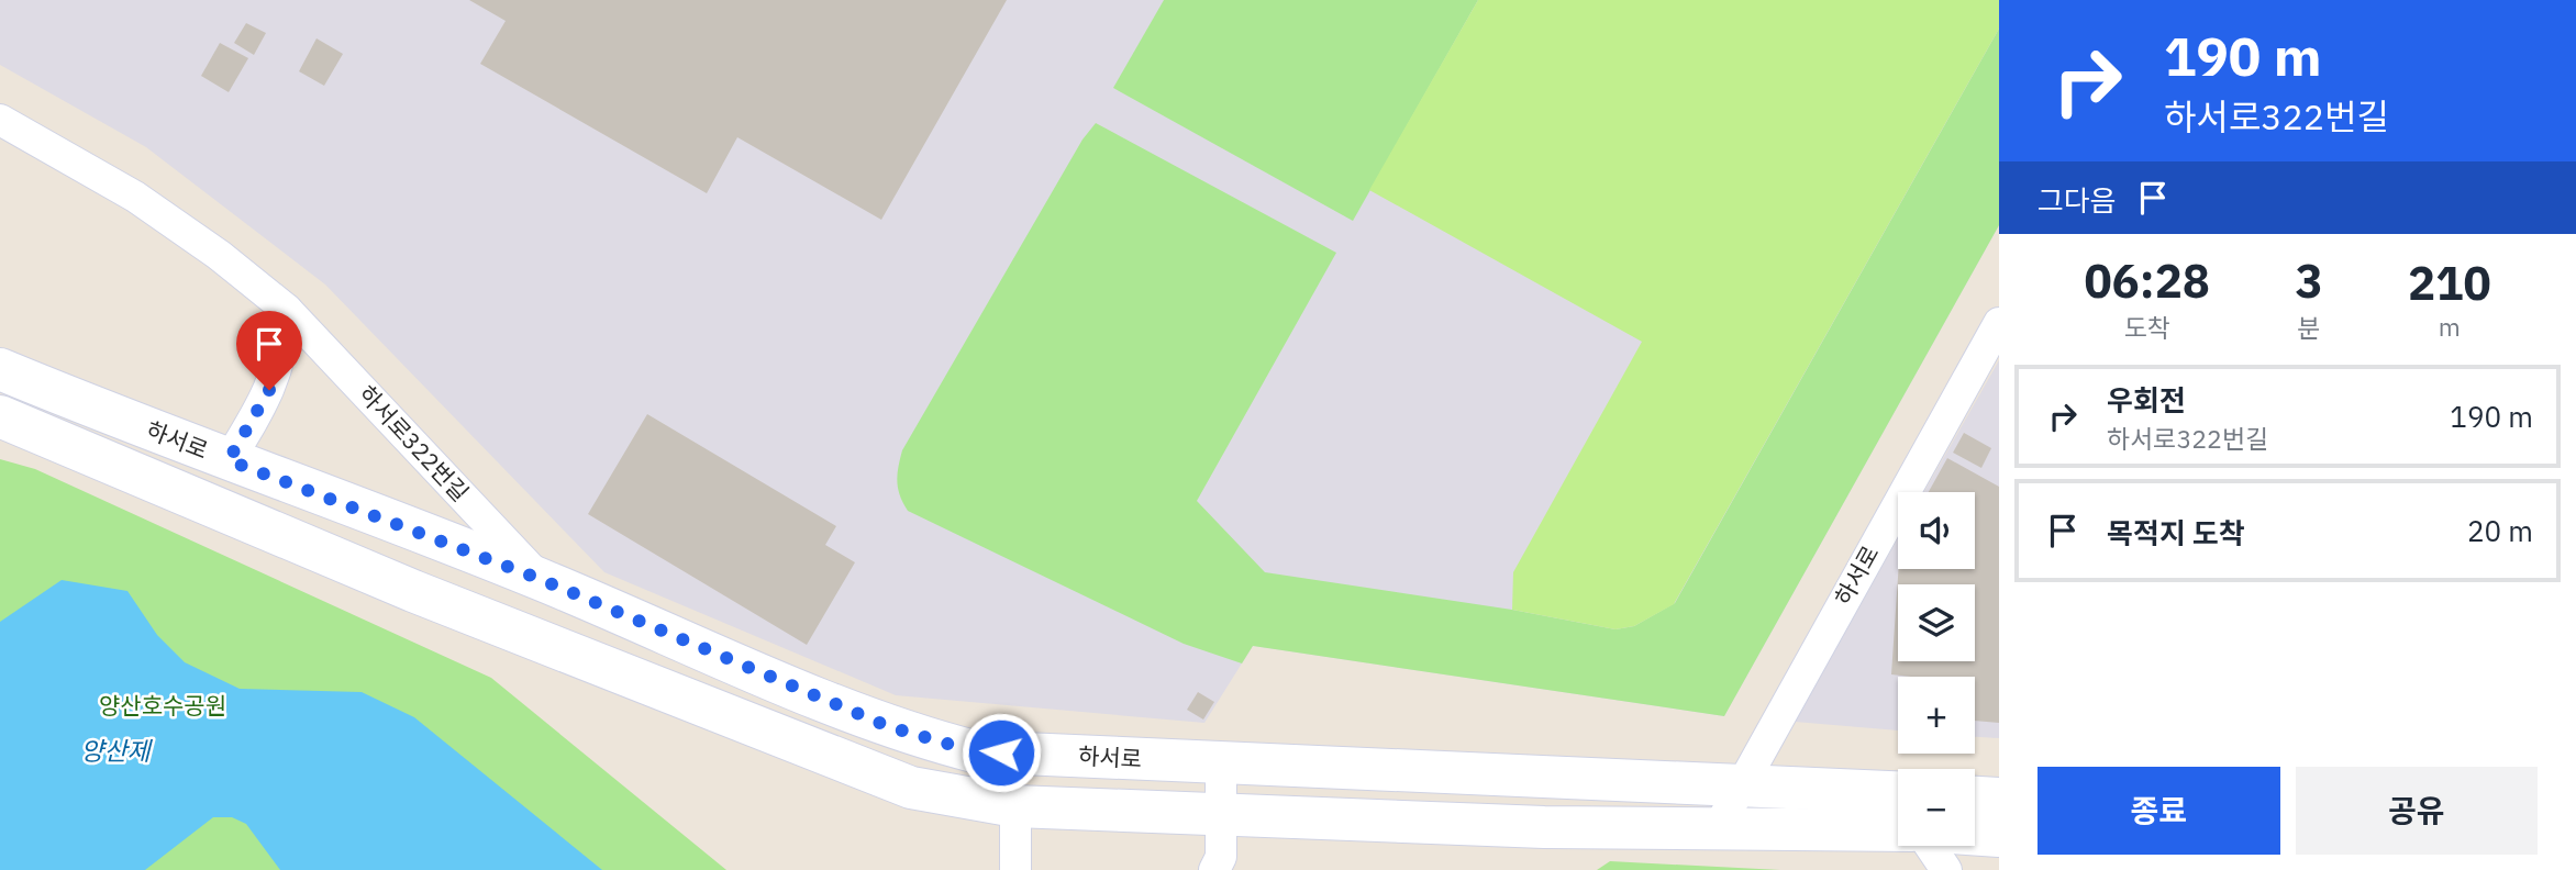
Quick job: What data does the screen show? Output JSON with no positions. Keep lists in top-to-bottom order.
{
  "streets": {
    "main road": ["하서로"],
    "street": ["하서로322번길"]
  },
  "crossings": [
    ["하서로", "하서로322번길"]
  ],
  "water": ["양산제"],
  "parks": ["양산호수공원"],
  "page": {
    "turn": ["190 m", "하서로322번길"],
    "then": "그다음",
    "eta": [
      "06:28",
      "도착",
      "3",
      "분",
      "210",
      "m"
    ],
    "list": [
      {
        "name": "우회전",
        "note": "하서로322번길",
        "value": "190 m"
      },
      {
        "name": "목적지 도착",
        "value": "20 m"
      }
    ],
    "map_buttons": ["+", "−"],
    "buttons": ["종료", "공유"]
  }
}
